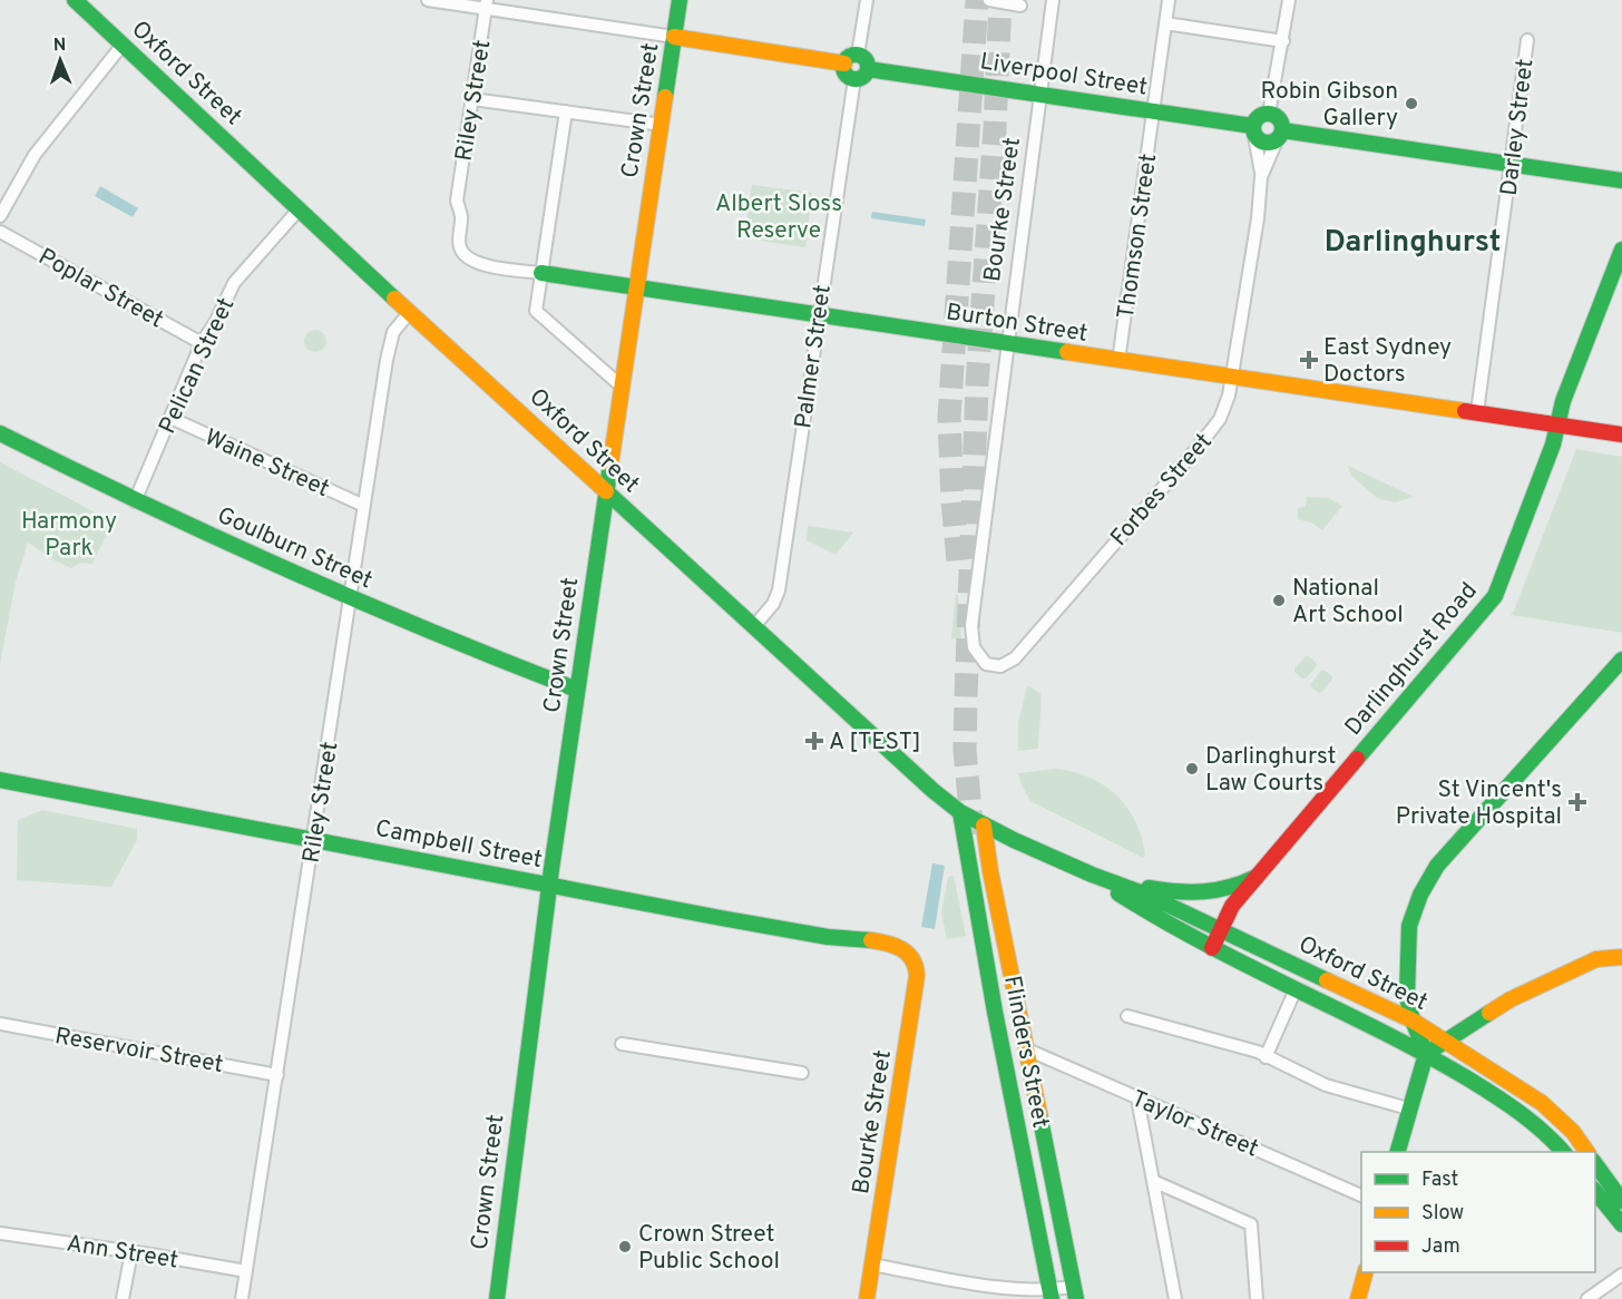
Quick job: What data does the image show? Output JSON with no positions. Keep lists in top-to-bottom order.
{
  "streets": {
    "street": [
      "Oxford Street",
      "Liverpool Street",
      "Riley Street",
      "Crown Street",
      "Darley Street",
      "Bourke Street",
      "Thomson Street",
      "Poplar Street",
      "Burton Street",
      "Palmer Street",
      "Pelican Street",
      "Waine Street",
      "Forbes Street",
      "Goulburn Street",
      "Darlinghurst Road",
      "Campbell Street",
      "Reservoir Street",
      "Flinders Street",
      "Taylor Street",
      "Ann Street"
    ]
  },
  "crossings": [
    ["Oxford Street", "Riley Street"],
    ["Oxford Street", "Crown Street"],
    ["Oxford Street", "Palmer Street"],
    ["Oxford Street", "Pelican Street"],
    ["Oxford Street", "Darlinghurst Road"],
    ["Oxford Street", "Flinders Street"],
    ["Liverpool Street", "Bourke Street"],
    ["Liverpool Street", "Thomson Street"],
    ["Liverpool Street", "Palmer Street"],
    ["Liverpool Street", "Forbes Street"],
    ["Riley Street", "Burton Street"],
    ["Riley Street", "Waine Street"],
    ["Riley Street", "Goulburn Street"],
    ["Riley Street", "Campbell Street"],
    ["Riley Street", "Reservoir Street"],
    ["Riley Street", "Ann Street"],
    ["Crown Street", "Burton Street"],
    ["Crown Street", "Goulburn Street"],
    ["Crown Street", "Campbell Street"],
    ["Darley Street", "Burton Street"],
    ["Bourke Street", "Burton Street"],
    ["Bourke Street", "Forbes Street"],
    ["Bourke Street", "Campbell Street"],
    ["Thomson Street", "Burton Street"],
    ["Poplar Street", "Pelican Street"],
    ["Burton Street", "Palmer Street"],
    ["Burton Street", "Forbes Street"],
    ["Burton Street", "Darlinghurst Road"],
    ["Pelican Street", "Waine Street"],
    ["Pelican Street", "Goulburn Street"],
    ["Flinders Street", "Taylor Street"]
  ],
  "districts": ["Darlinghurst"],
  "parks": ["Albert Sloss Reserve", "Harmony Park"],
  "places": {
    "other": [
      "Robin Gibson Gallery",
      "National Art School",
      "Darlinghurst Law Courts",
      "Crown Street Public School"
    ],
    "health": ["East Sydney Doctors", "A [TEST]", "St Vincent's Private Hospital"]
  },
  "legend": ["Fast", "Slow", "Jam"],
  "north": "top"
}
